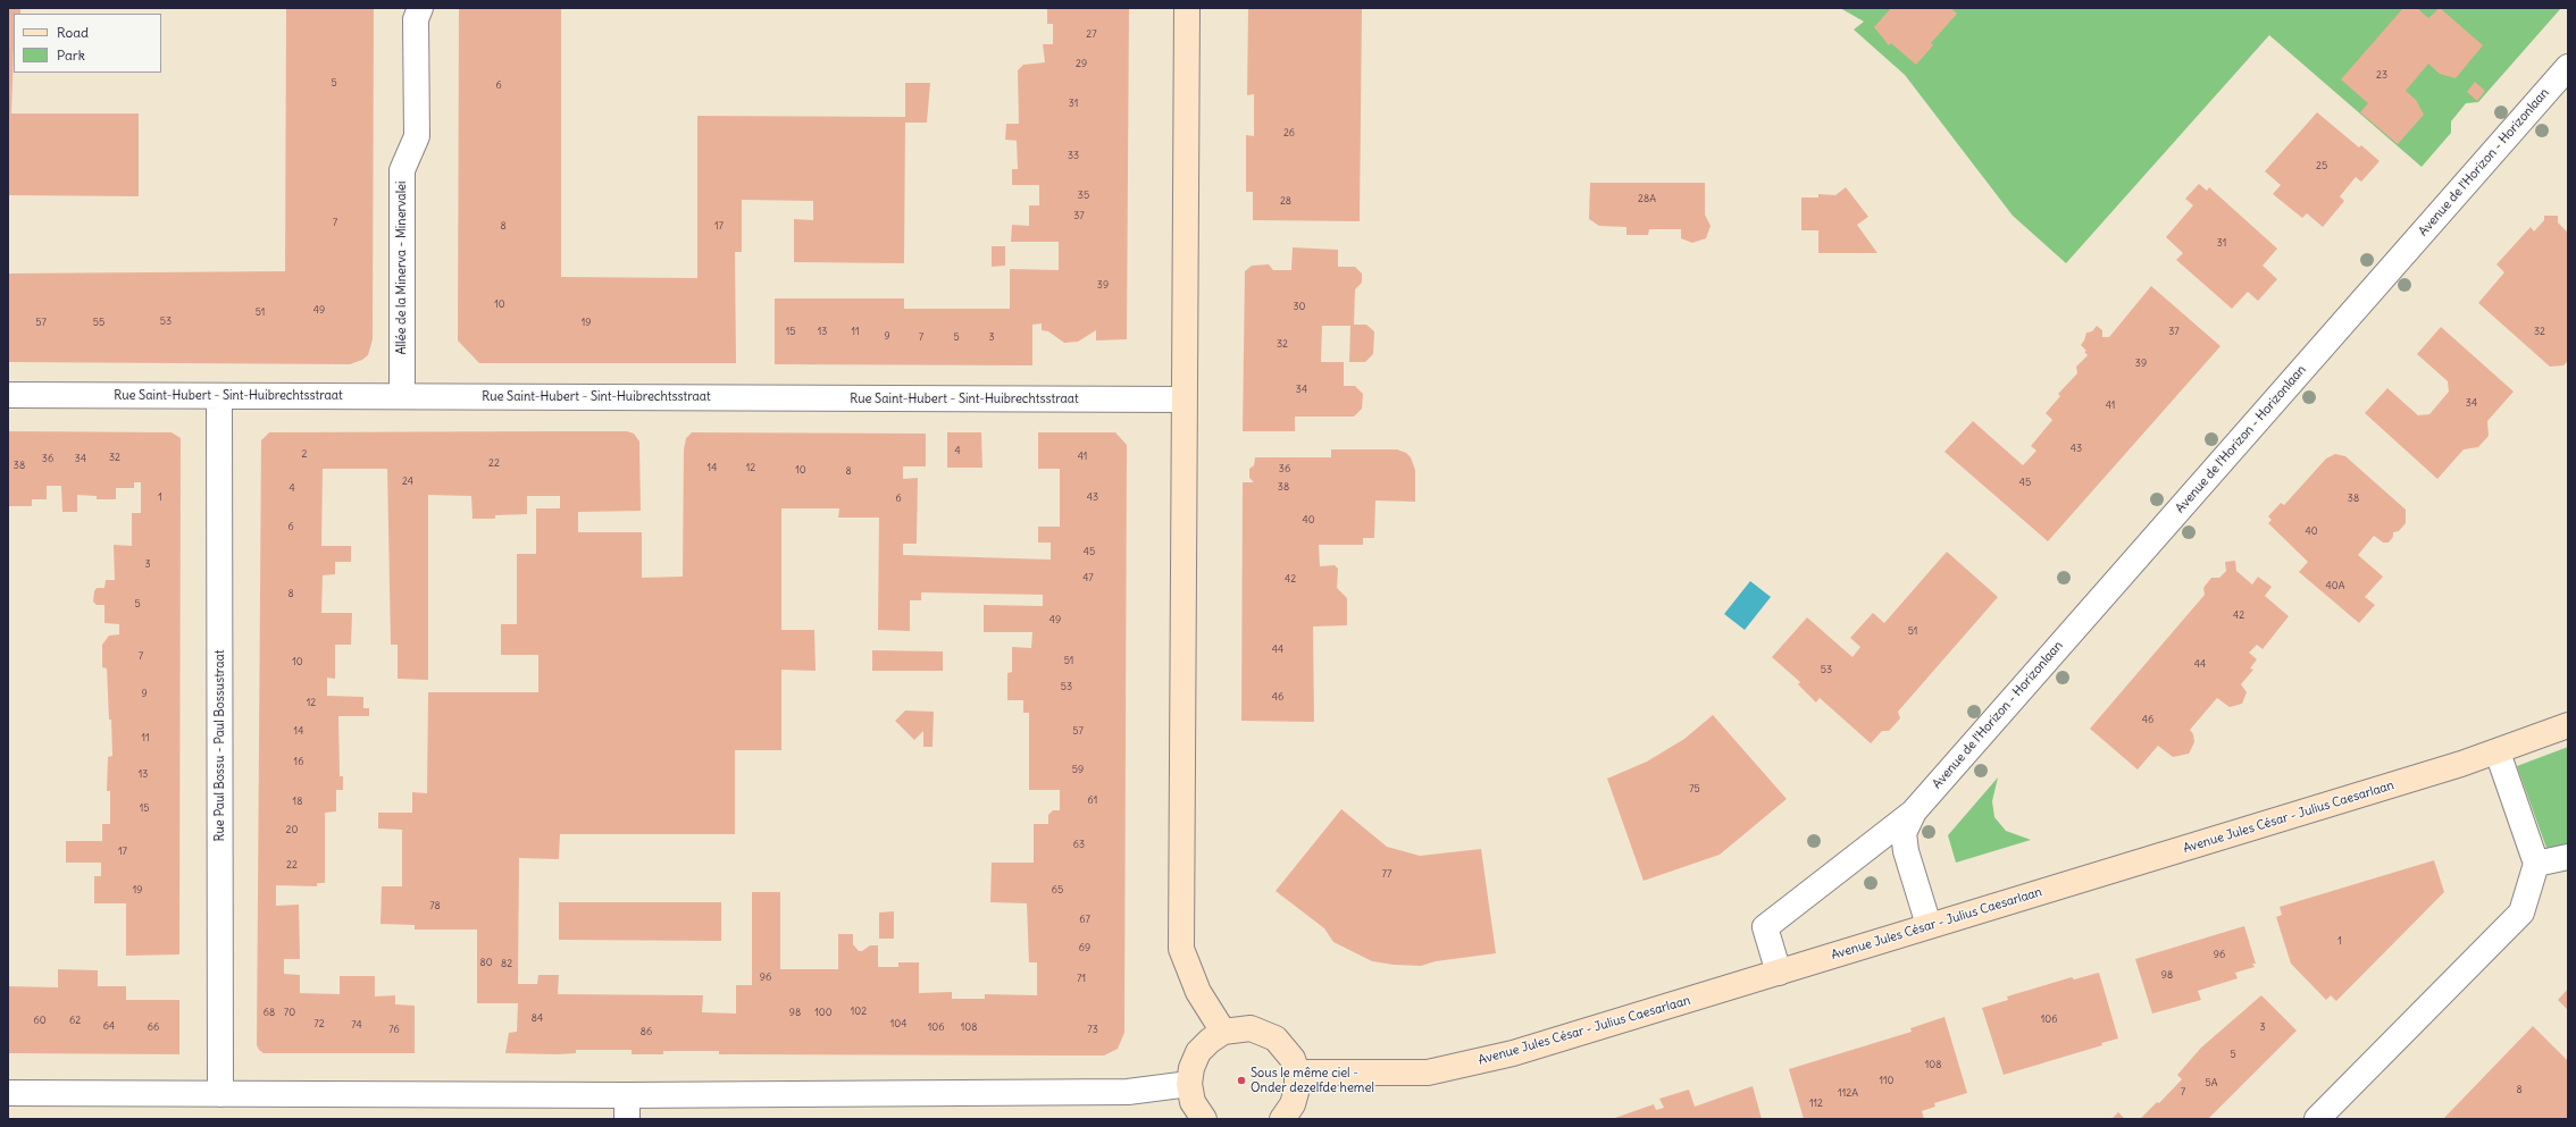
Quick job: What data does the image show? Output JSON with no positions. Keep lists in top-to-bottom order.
{
  "streets": {
    "street": [
      "Avenue de l'Horizon - Horizonlaan",
      "Allée de la Minerva - Minervalei",
      "Rue Saint-Hubert - Sint-Huibrechtsstraat",
      "Rue Paul Bossu - Paul Bossustraat",
      "Avenue Jules César - Julius Caesarlaan"
    ]
  },
  "crossings": [
    ["Avenue de l'Horizon - Horizonlaan", "Avenue Jules César - Julius Caesarlaan"],
    ["Allée de la Minerva - Minervalei", "Rue Saint-Hubert - Sint-Huibrechtsstraat"],
    ["Rue Saint-Hubert - Sint-Huibrechtsstraat", "Rue Paul Bossu - Paul Bossustraat"]
  ],
  "places": ["Sous le même ciel - Onder dezelfde hemel"],
  "house_numbers": [
    "27",
    "29",
    "23",
    "5",
    "6",
    "31",
    "26",
    "33",
    "25",
    "35",
    "28A",
    "28",
    "37",
    "7",
    "8",
    "17",
    "31",
    "39",
    "10",
    "30",
    "49",
    "51",
    "53",
    "57",
    "55",
    "19",
    "15",
    "13",
    "11",
    "37",
    "32",
    "9",
    "7",
    "5",
    "3",
    "32",
    "39",
    "34",
    "34",
    "41",
    "43",
    "4",
    "2",
    "41",
    "32",
    "36",
    "34",
    "22",
    "38",
    "14",
    "12",
    "36",
    "10",
    "8",
    "24",
    "45",
    "38",
    "4",
    "1",
    "43",
    "6",
    "38",
    "40",
    "6",
    "40",
    "45",
    "3",
    "47",
    "42",
    "40A",
    "8",
    "5",
    "42",
    "49",
    "51",
    "44",
    "7",
    "51",
    "10",
    "44",
    "53",
    "53",
    "9",
    "46",
    "12",
    "46",
    "14",
    "57",
    "11",
    "16",
    "59",
    "13",
    "75",
    "61",
    "18",
    "15",
    "20",
    "63",
    "17",
    "22",
    "77",
    "19",
    "65",
    "78",
    "67",
    "1",
    "69",
    "96",
    "80",
    "82",
    "98",
    "96",
    "71",
    "102",
    "68",
    "70",
    "98",
    "100",
    "84",
    "106",
    "60",
    "62",
    "72",
    "104",
    "74",
    "64",
    "66",
    "106",
    "108",
    "3",
    "76",
    "73",
    "86",
    "5",
    "108",
    "110",
    "5A",
    "8",
    "7",
    "112A",
    "112"
  ],
  "legend": ["Road", "Park"]
}
